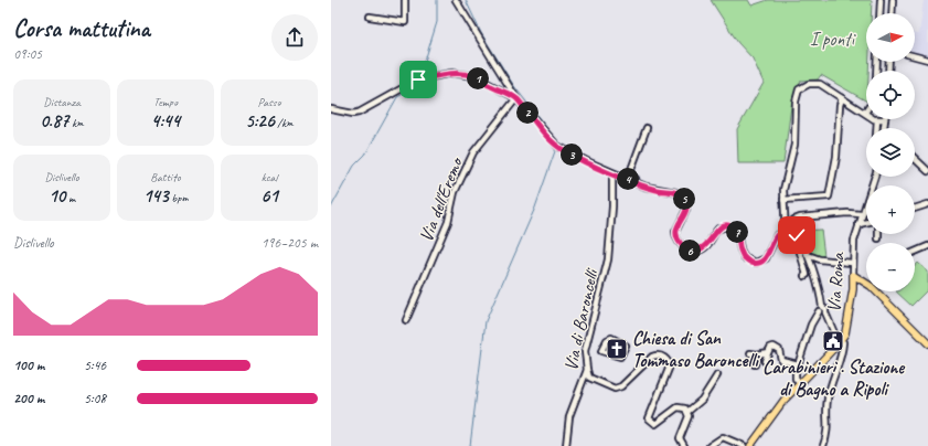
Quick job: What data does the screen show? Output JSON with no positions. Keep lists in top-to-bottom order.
{
  "streets": {
    "main road": ["Via Roma"],
    "street": ["Via dell'Eremo", "Via di Baroncelli"]
  },
  "parks": ["I ponti"],
  "places": {
    "public building": ["Carabinieri . Stazione di Bagno a Ripoli"],
    "church": ["Chiesa di San Tommaso Baroncelli"]
  },
  "north": "right",
  "page": {
    "heading": ["Corsa mattutina", "09:05"],
    "map_buttons": ["+", "−"],
    "pins": [
      "1",
      "2",
      "3",
      "4",
      "5",
      "7",
      "6"
    ],
    "stats": [
      ["Distanza", "0.87 km"],
      ["Tempo", "4:44"],
      ["Passo", "5:26 /km"],
      ["Dislivello", "10 m"],
      ["Battito", "143 bpm"],
      ["kcal", "61"]
    ],
    "chart": ["Dislivello", "196–205 m"],
    "list": [
      {
        "name": "100 m",
        "note": "5:46"
      },
      {
        "name": "200 m",
        "note": "5:08"
      }
    ]
  }
}
